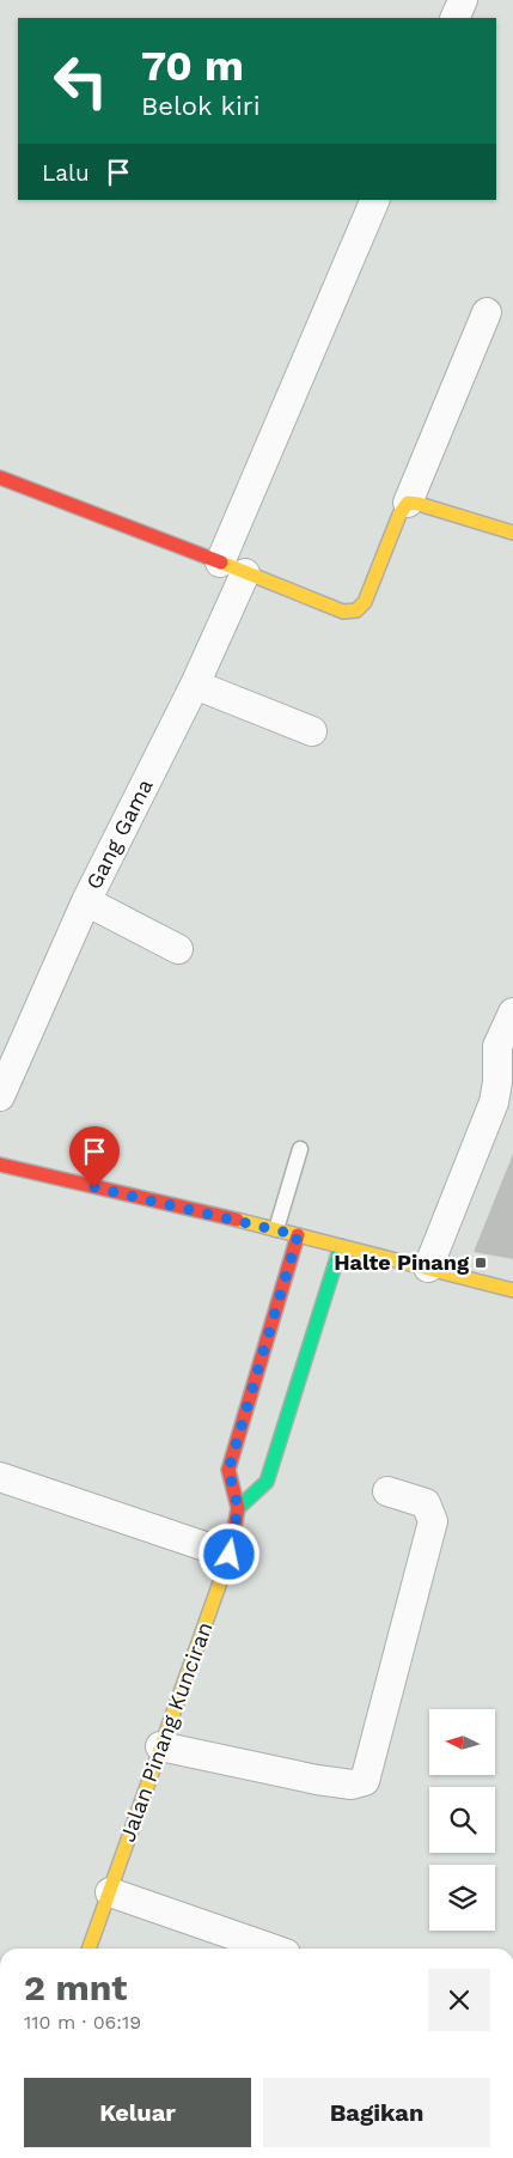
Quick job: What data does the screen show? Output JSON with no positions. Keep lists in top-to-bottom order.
{
  "streets": {
    "main road": ["Jalan Pinang Kunciran"],
    "street": ["Gang Gama"]
  },
  "places": {
    "transit": ["Halte Pinang"]
  },
  "north": "left",
  "page": {
    "turn": ["70 m", "Belok kiri"],
    "then": "Lalu",
    "heading": ["2 mnt", "110 m · 06:19"],
    "buttons": ["Keluar", "Bagikan"]
  }
}
